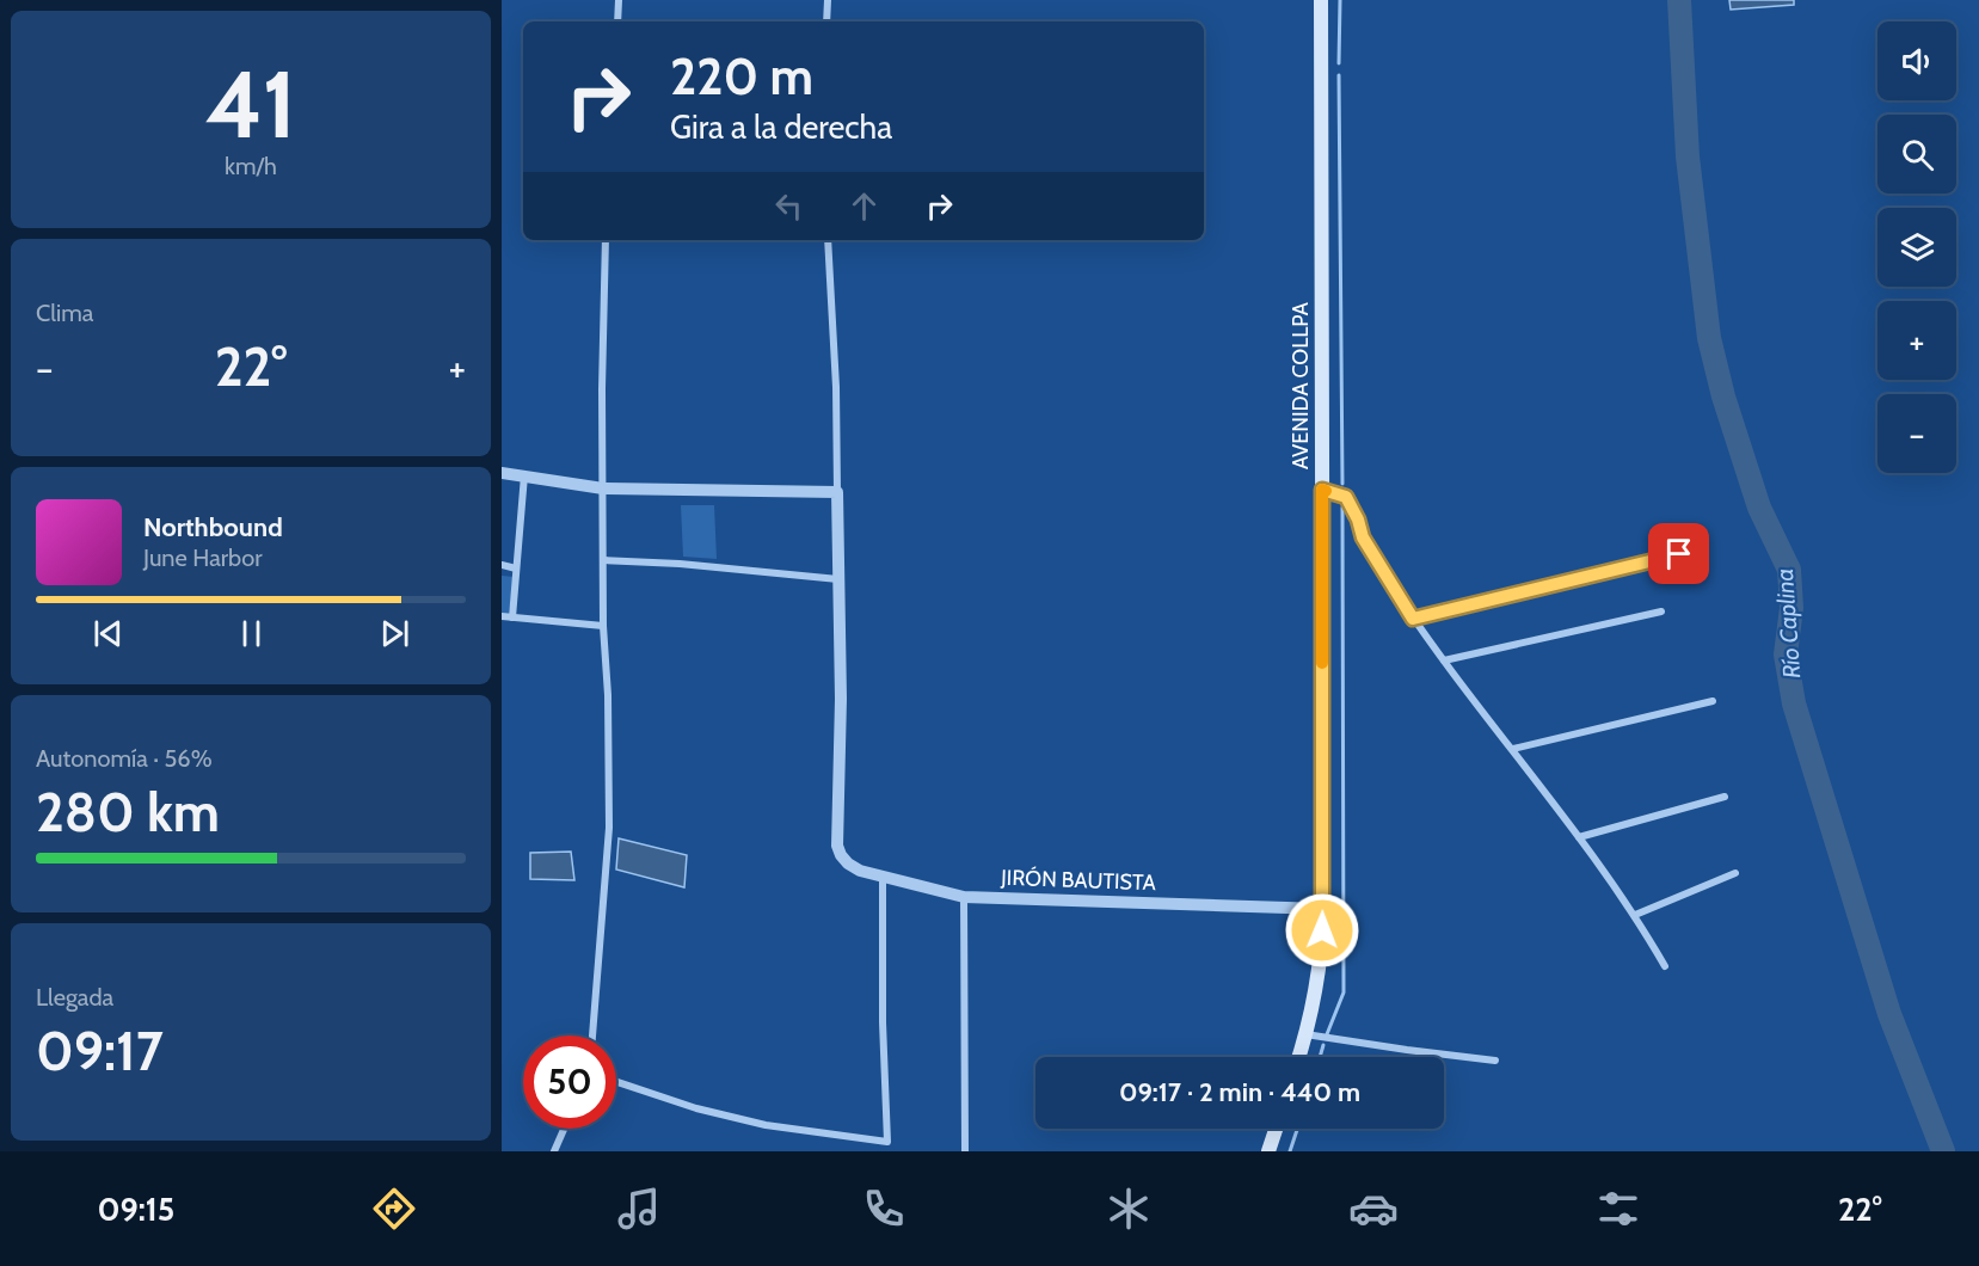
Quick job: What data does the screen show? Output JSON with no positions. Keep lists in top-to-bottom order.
{
  "streets": {
    "main road": ["AVENIDA COLLPA"],
    "street": ["JIRÓN BAUTISTA"]
  },
  "crossings": [
    ["AVENIDA COLLPA", "JIRÓN BAUTISTA"]
  ],
  "water": ["Río Caplina"],
  "page": {
    "tile": [
      ["41", "km/h"],
      "Clima",
      ["Autonomía · 56%", "280 km"],
      ["Llegada", "09:17"]
    ],
    "map_buttons": ["+", "−"],
    "turn": ["220 m", "Gira a la derecha"],
    "heat": ["−", "22°", "+"],
    "song": ["Northbound", "June Harbor"],
    "limit": "50",
    "trip": "09:17 · 2 min · 440 m",
    "tabs": ["09:15", "22°"]
  }
}
